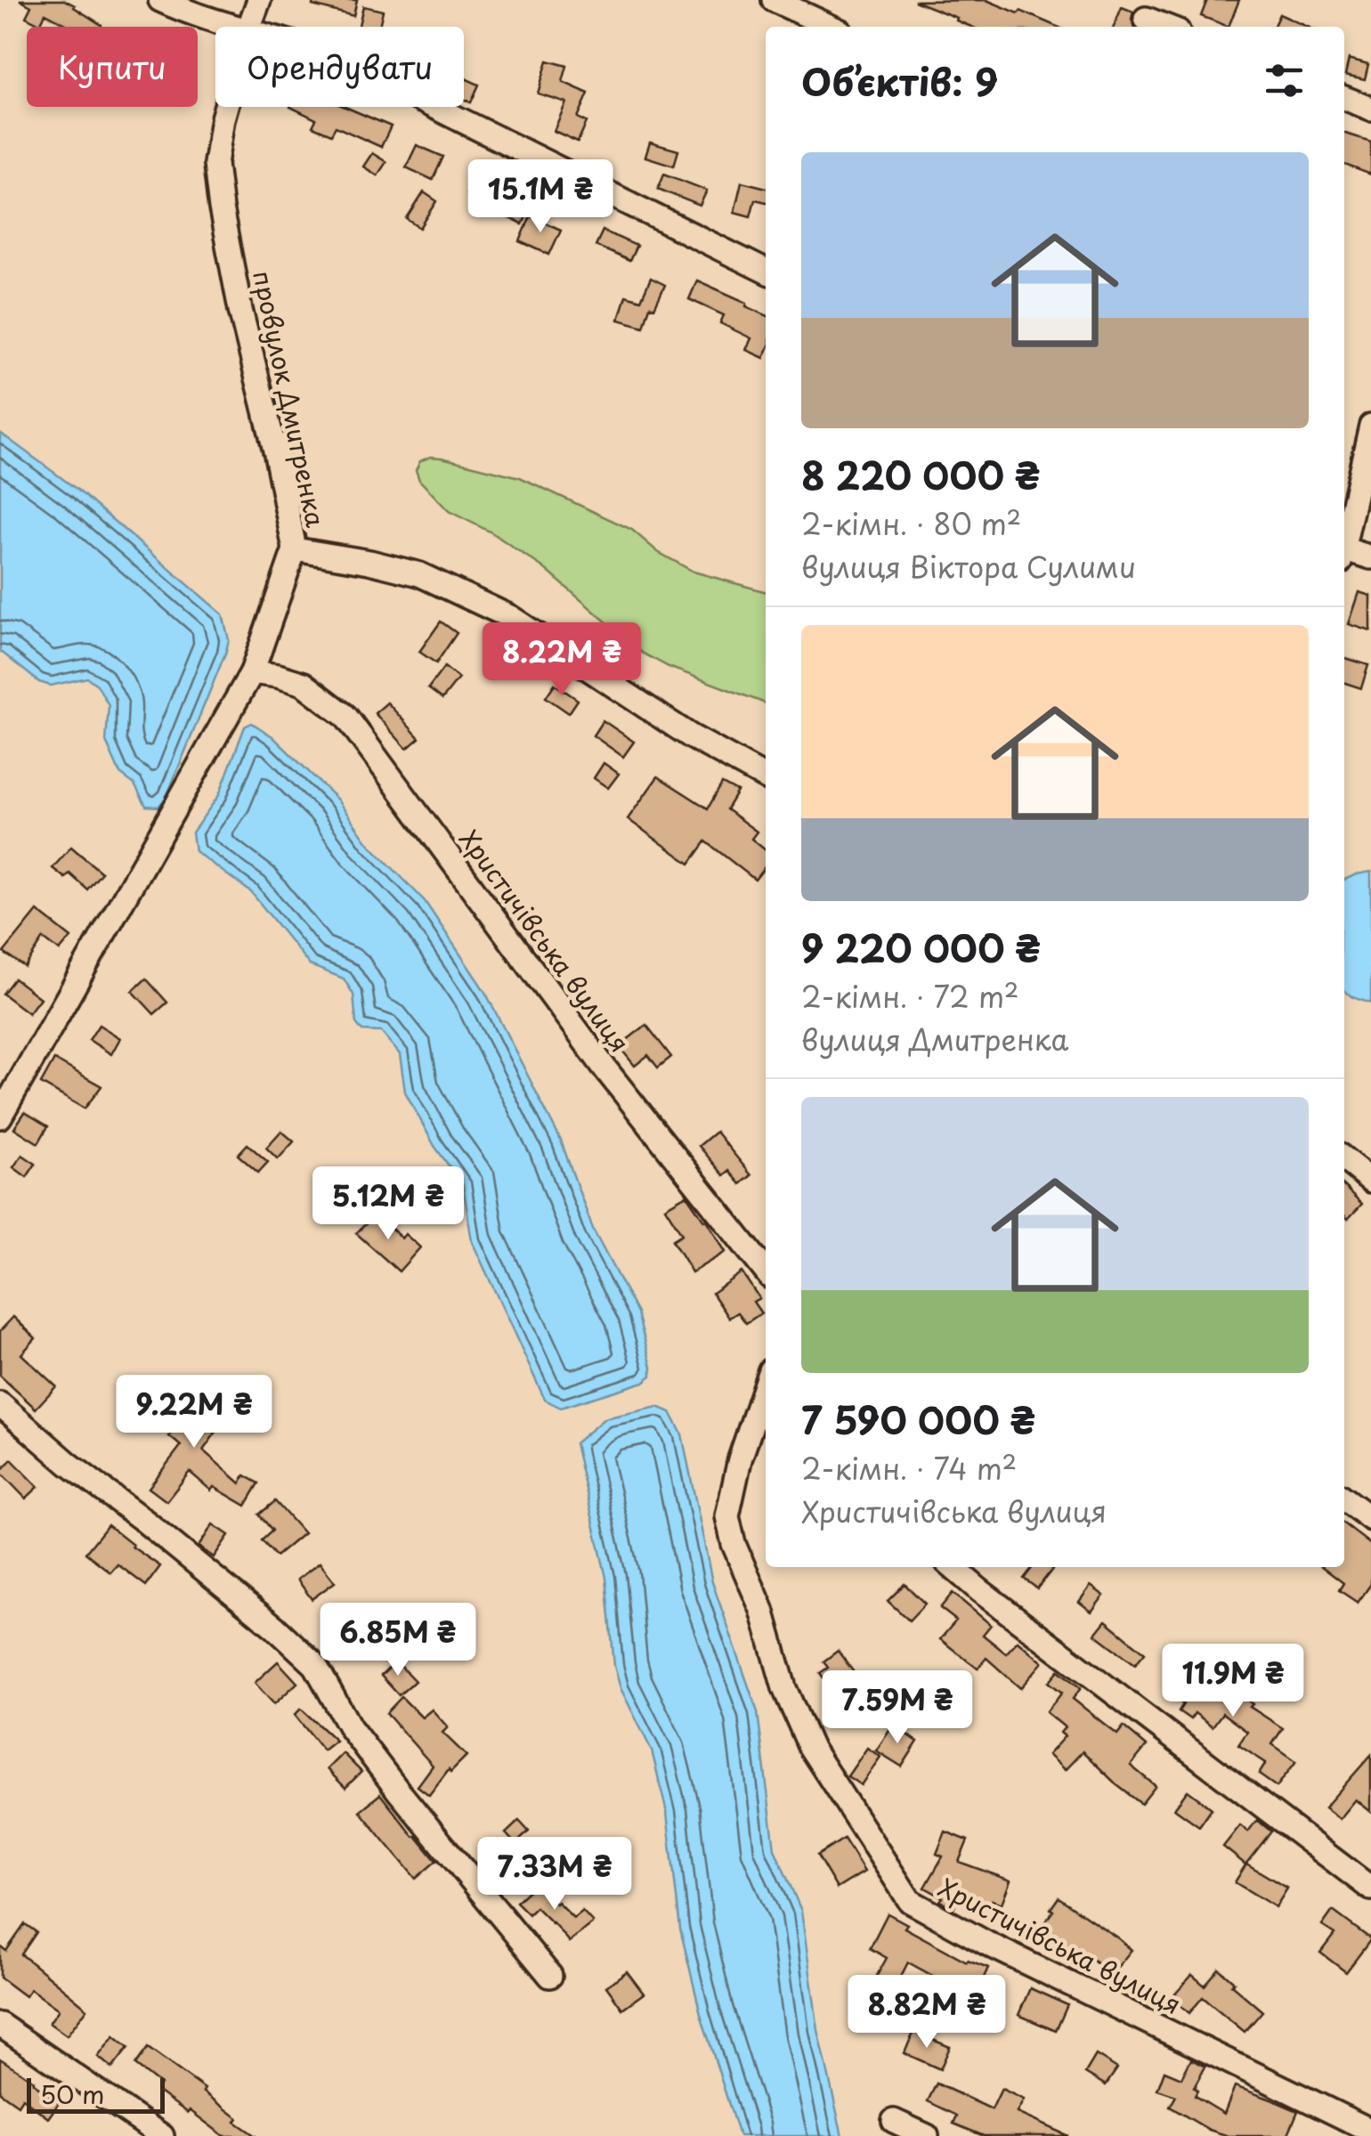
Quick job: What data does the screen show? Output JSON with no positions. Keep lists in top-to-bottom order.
{
  "streets": {
    "street": ["провулок Дмитренка", "Христичівська вулиця"]
  },
  "crossings": [
    ["провулок Дмитренка", "Христичівська вулиця"]
  ],
  "scale_bar": "50 m",
  "page": {
    "chip": ["Купити", "Орендувати"],
    "heading": "Об’єктів: 9",
    "list": [
      {
        "name": "8 220 000 ₴",
        "note": "2-кімн. · 80 m² · вулиця Віктора Сулими"
      },
      {
        "name": "9 220 000 ₴",
        "note": "2-кімн. · 72 m² · вулиця Дмитренка"
      },
      {
        "name": "7 590 000 ₴",
        "note": "2-кімн. · 74 m² · Христичівська вулиця"
      }
    ],
    "price": [
      "15.1M ₴",
      "8.22M ₴",
      "5.12M ₴",
      "9.22M ₴",
      "6.85M ₴",
      "11.9M ₴",
      "7.59M ₴",
      "7.33M ₴",
      "8.82M ₴"
    ],
    "scale": "50 m"
  }
}
